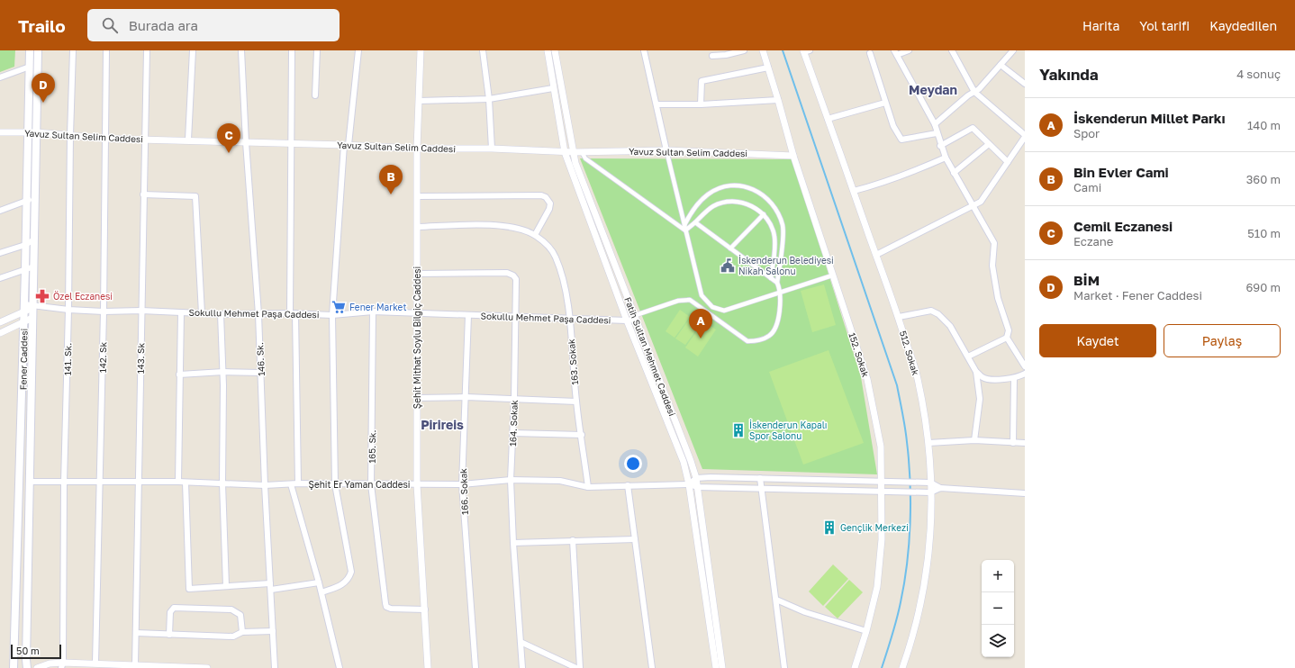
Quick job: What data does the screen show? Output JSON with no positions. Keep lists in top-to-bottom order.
{
  "streets": {
    "main road": ["Fener Caddesi"],
    "street": [
      "Yavuz Sultan Selim Caddesi",
      "Sokullu Mehmet Paşa Caddesi",
      "Şehit Mithat Soylu Bilgiç Caddesi",
      "512. Sokak",
      "152. Sokak",
      "Fatih Sultan Mehmet Caddesi",
      "142. Sk",
      "143. Sk",
      "141. Sk.",
      "146. Sk.",
      "163. Sokak",
      "164. Sokak",
      "165. Sk.",
      "Şehit Er Yaman Caddesi",
      "166. Sokak"
    ]
  },
  "crossings": [
    ["Yavuz Sultan Selim Caddesi", "Şehit Mithat Soylu Bilgiç Caddesi"],
    ["Yavuz Sultan Selim Caddesi", "152. Sokak"],
    ["Yavuz Sultan Selim Caddesi", "Fatih Sultan Mehmet Caddesi"],
    ["Yavuz Sultan Selim Caddesi", "142. Sk"],
    ["Yavuz Sultan Selim Caddesi", "143. Sk"],
    ["Yavuz Sultan Selim Caddesi", "Fener Caddesi"],
    ["Yavuz Sultan Selim Caddesi", "141. Sk."],
    ["Yavuz Sultan Selim Caddesi", "146. Sk."],
    ["Sokullu Mehmet Paşa Caddesi", "Şehit Mithat Soylu Bilgiç Caddesi"],
    ["Sokullu Mehmet Paşa Caddesi", "Fatih Sultan Mehmet Caddesi"],
    ["Sokullu Mehmet Paşa Caddesi", "142. Sk"],
    ["Sokullu Mehmet Paşa Caddesi", "143. Sk"],
    ["Sokullu Mehmet Paşa Caddesi", "Fener Caddesi"],
    ["Sokullu Mehmet Paşa Caddesi", "141. Sk."],
    ["Sokullu Mehmet Paşa Caddesi", "146. Sk."],
    ["Sokullu Mehmet Paşa Caddesi", "163. Sokak"],
    ["Sokullu Mehmet Paşa Caddesi", "164. Sokak"],
    ["Sokullu Mehmet Paşa Caddesi", "165. Sk."],
    ["Sokullu Mehmet Paşa Caddesi", "166. Sokak"],
    ["Şehit Mithat Soylu Bilgiç Caddesi", "163. Sokak"],
    ["Şehit Mithat Soylu Bilgiç Caddesi", "164. Sokak"],
    ["Şehit Mithat Soylu Bilgiç Caddesi", "165. Sk."],
    ["Şehit Mithat Soylu Bilgiç Caddesi", "Şehit Er Yaman Caddesi"],
    ["512. Sokak", "Şehit Er Yaman Caddesi"],
    ["152. Sokak", "Şehit Er Yaman Caddesi"],
    ["Fatih Sultan Mehmet Caddesi", "Şehit Er Yaman Caddesi"],
    ["142. Sk", "Şehit Er Yaman Caddesi"],
    ["143. Sk", "Şehit Er Yaman Caddesi"],
    ["Fener Caddesi", "Şehit Er Yaman Caddesi"],
    ["141. Sk.", "Şehit Er Yaman Caddesi"],
    ["146. Sk.", "Şehit Er Yaman Caddesi"],
    ["163. Sokak", "Şehit Er Yaman Caddesi"],
    ["164. Sokak", "Şehit Er Yaman Caddesi"],
    ["165. Sk.", "Şehit Er Yaman Caddesi"],
    ["Şehit Er Yaman Caddesi", "166. Sokak"]
  ],
  "districts": ["Meydan", "Pirireis"],
  "places": {
    "public building": ["İskenderun Belediyesi Nikah Salonu"],
    "pharmacy": ["Özel Eczanesi"],
    "supermarket": ["Fener Market"],
    "building": ["İskenderun Kapalı Spor Salonu", "Gençlik Merkezi"]
  },
  "scale_bar": "50 m",
  "page": {
    "header": "Trailo",
    "search": "Burada ara",
    "nav": ["Harita", "Yol tarifi", "Kaydedilen"],
    "heading": ["Yakında", "4 sonuç"],
    "pins": [
      "D",
      "C",
      "B",
      "A"
    ],
    "list": [
      {
        "mark": "A",
        "name": "İskenderun Millet Parkı",
        "note": "Spor",
        "value": "140 m"
      },
      {
        "mark": "B",
        "name": "Bin Evler Cami",
        "note": "Cami",
        "value": "360 m"
      },
      {
        "mark": "C",
        "name": "Cemil Eczanesi",
        "note": "Eczane",
        "value": "510 m"
      },
      {
        "mark": "D",
        "name": "BİM",
        "note": "Market · Fener Caddesi",
        "value": "690 m"
      }
    ],
    "buttons": ["Kaydet", "Paylaş"],
    "map_buttons": ["+", "−"],
    "scale": "50 m"
  }
}
